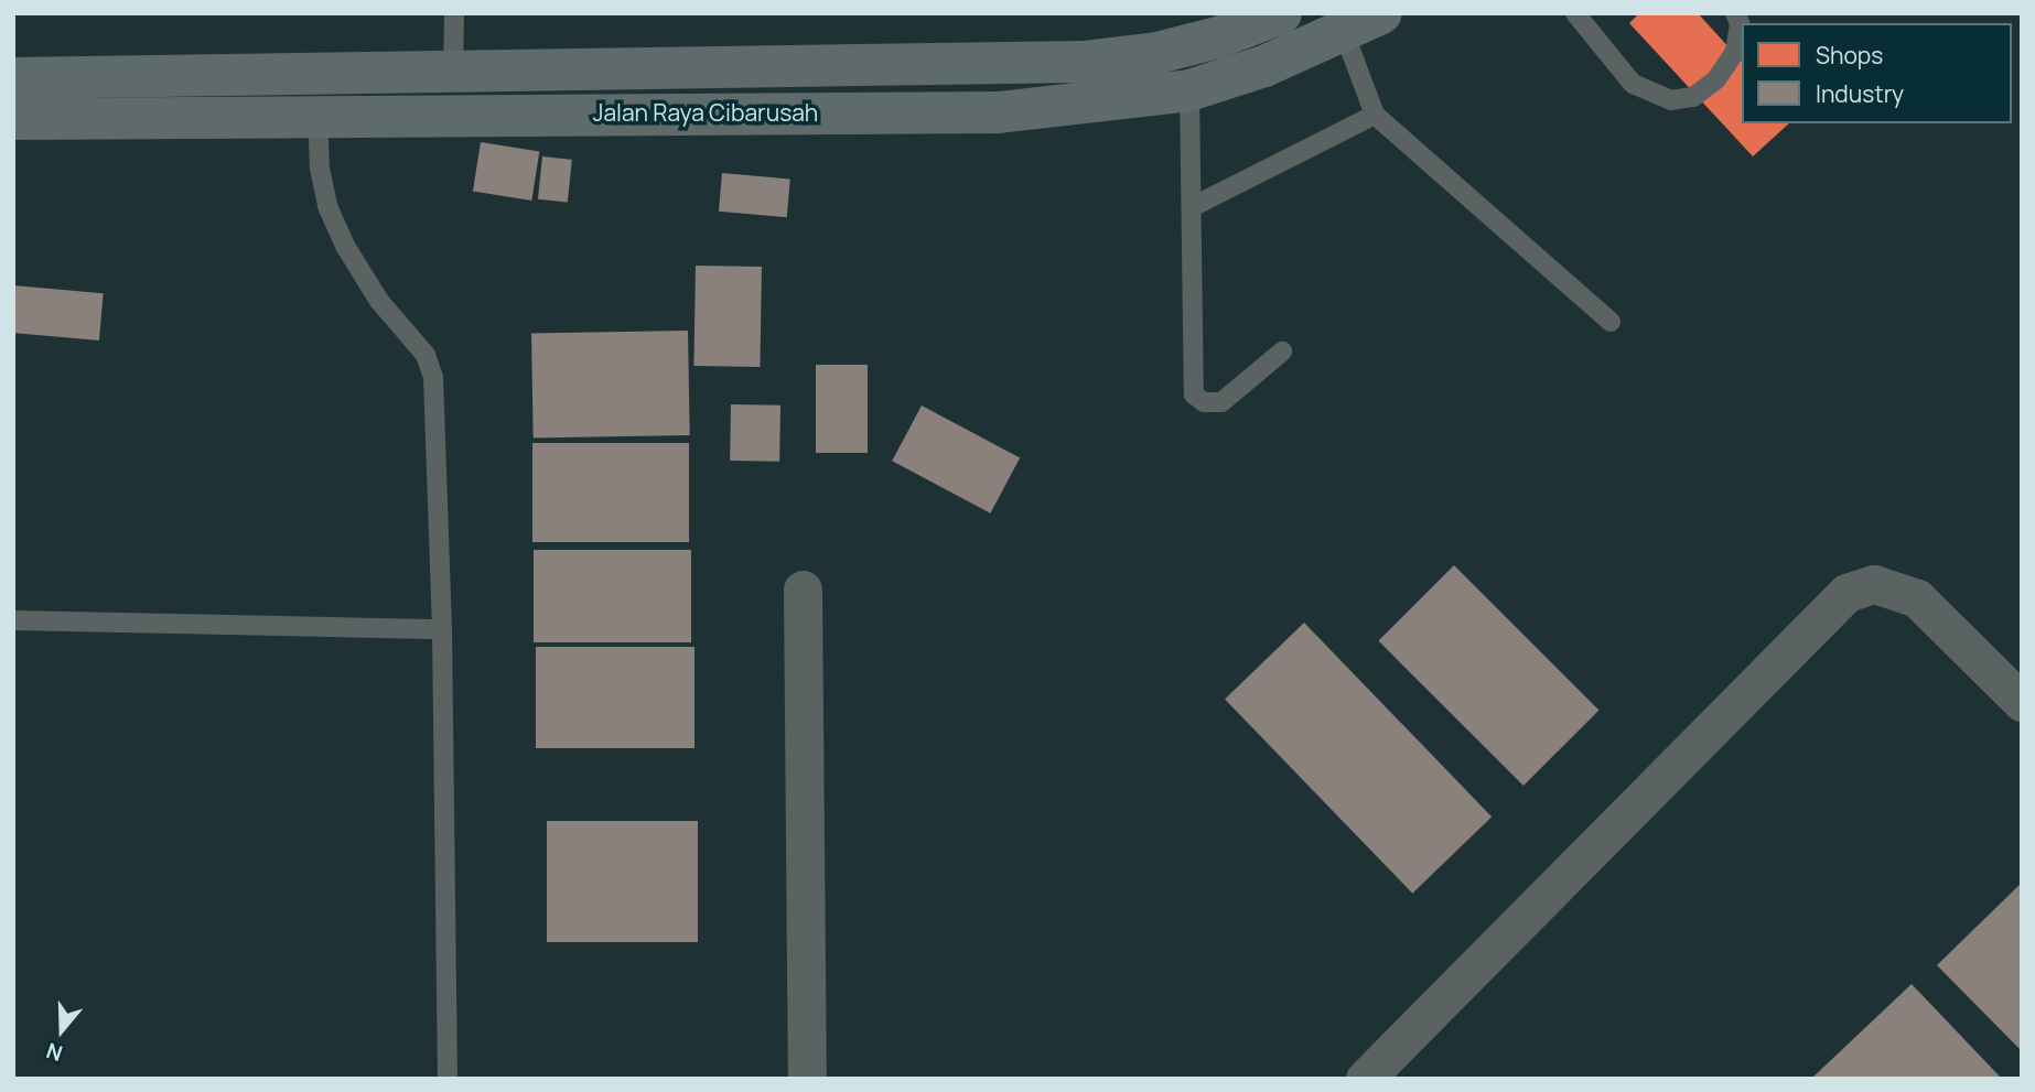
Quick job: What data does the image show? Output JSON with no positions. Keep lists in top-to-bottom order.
{
  "streets": {
    "main road": ["Jalan Raya Cibarusah"]
  },
  "legend": ["Shops", "Industry"],
  "north": "bottom"
}
